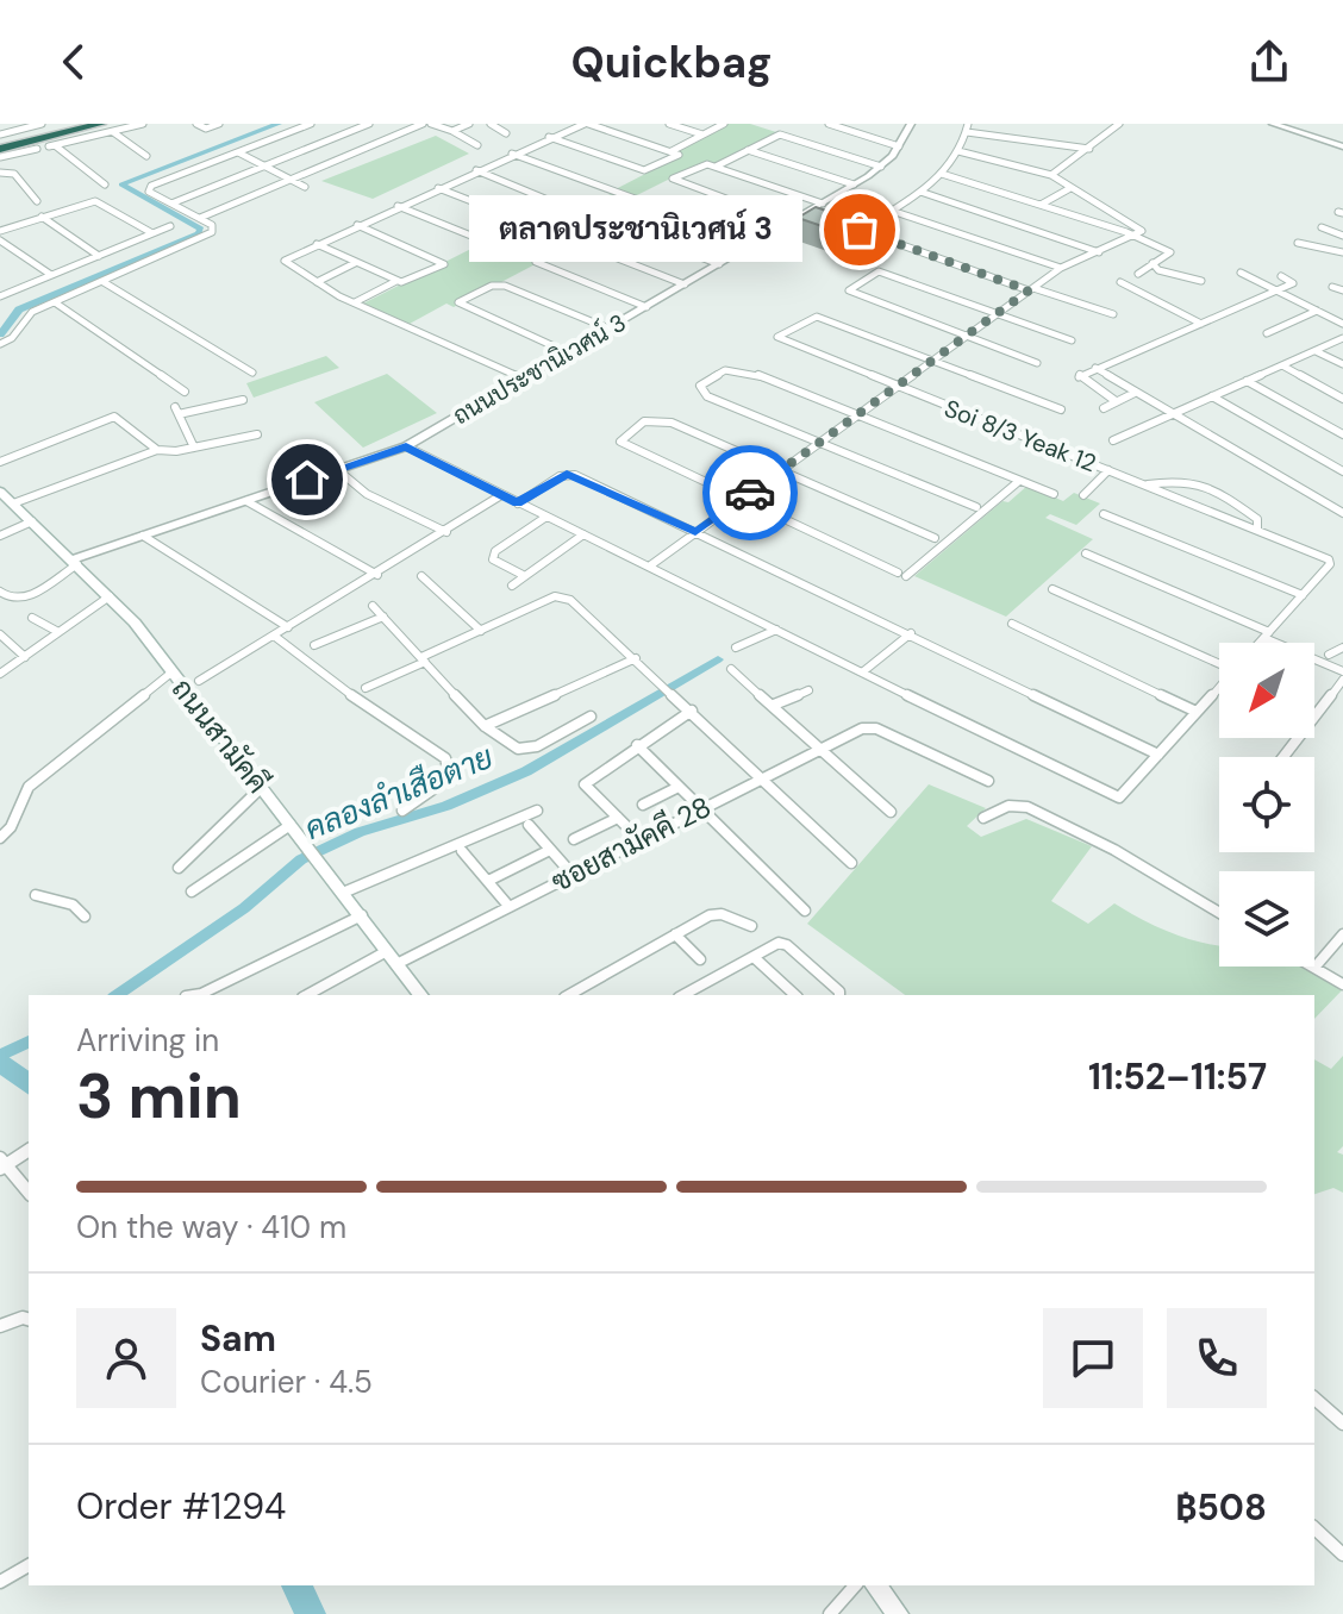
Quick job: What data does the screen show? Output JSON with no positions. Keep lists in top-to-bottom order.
{
  "streets": {
    "main road": ["ถนนสามัคคี"],
    "street": ["ถนนประชานิเวศน์ 3", "Soi 8/3 Yeak 12", "ซอยสามัคคี 28"]
  },
  "crossings": [
    ["ถนนประชานิเวศน์ 3", "ถนนสามัคคี"],
    ["ถนนสามัคคี", "ซอยสามัคคี 28"]
  ],
  "water": ["คลองลำเสือตาย"],
  "places": ["ตลาดประชานิเวศน์ 3"],
  "north": "bottom left",
  "page": {
    "header": "Quickbag",
    "bubble": "ตลาดประชานิเวศน์ 3",
    "heading": ["3 min", "Arriving in", "11:52–11:57"],
    "panel": [
      "Sam",
      "Courier · 4.5",
      "Order #1294",
      "฿508"
    ],
    "bar": "On the way · 410 m"
  }
}
